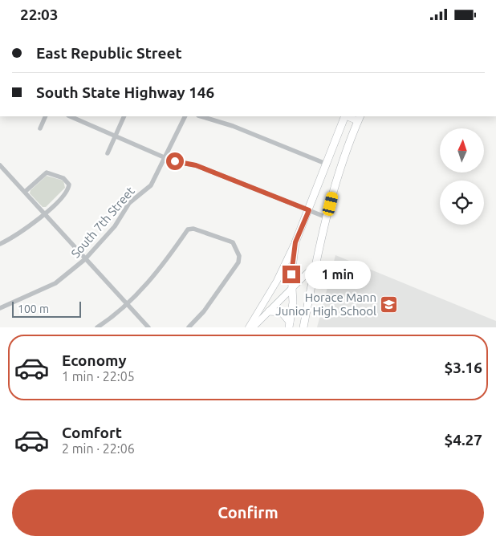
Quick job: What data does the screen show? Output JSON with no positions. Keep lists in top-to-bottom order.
{
  "streets": {
    "street": ["South 7th Street"]
  },
  "places": {
    "school or university": ["Horace Mann Junior High School"]
  },
  "scale_bar": "100 m",
  "north": "top",
  "page": {
    "status": "22:03",
    "banner": ["East Republic Street", "South State Highway 146"],
    "bubble": "1 min",
    "scale": "100 m",
    "list": [
      {
        "name": "Economy",
        "note": "1 min · 22:05",
        "value": "$3.16"
      },
      {
        "name": "Comfort",
        "note": "2 min · 22:06",
        "value": "$4.27"
      }
    ],
    "buttons": "Confirm"
  }
}
